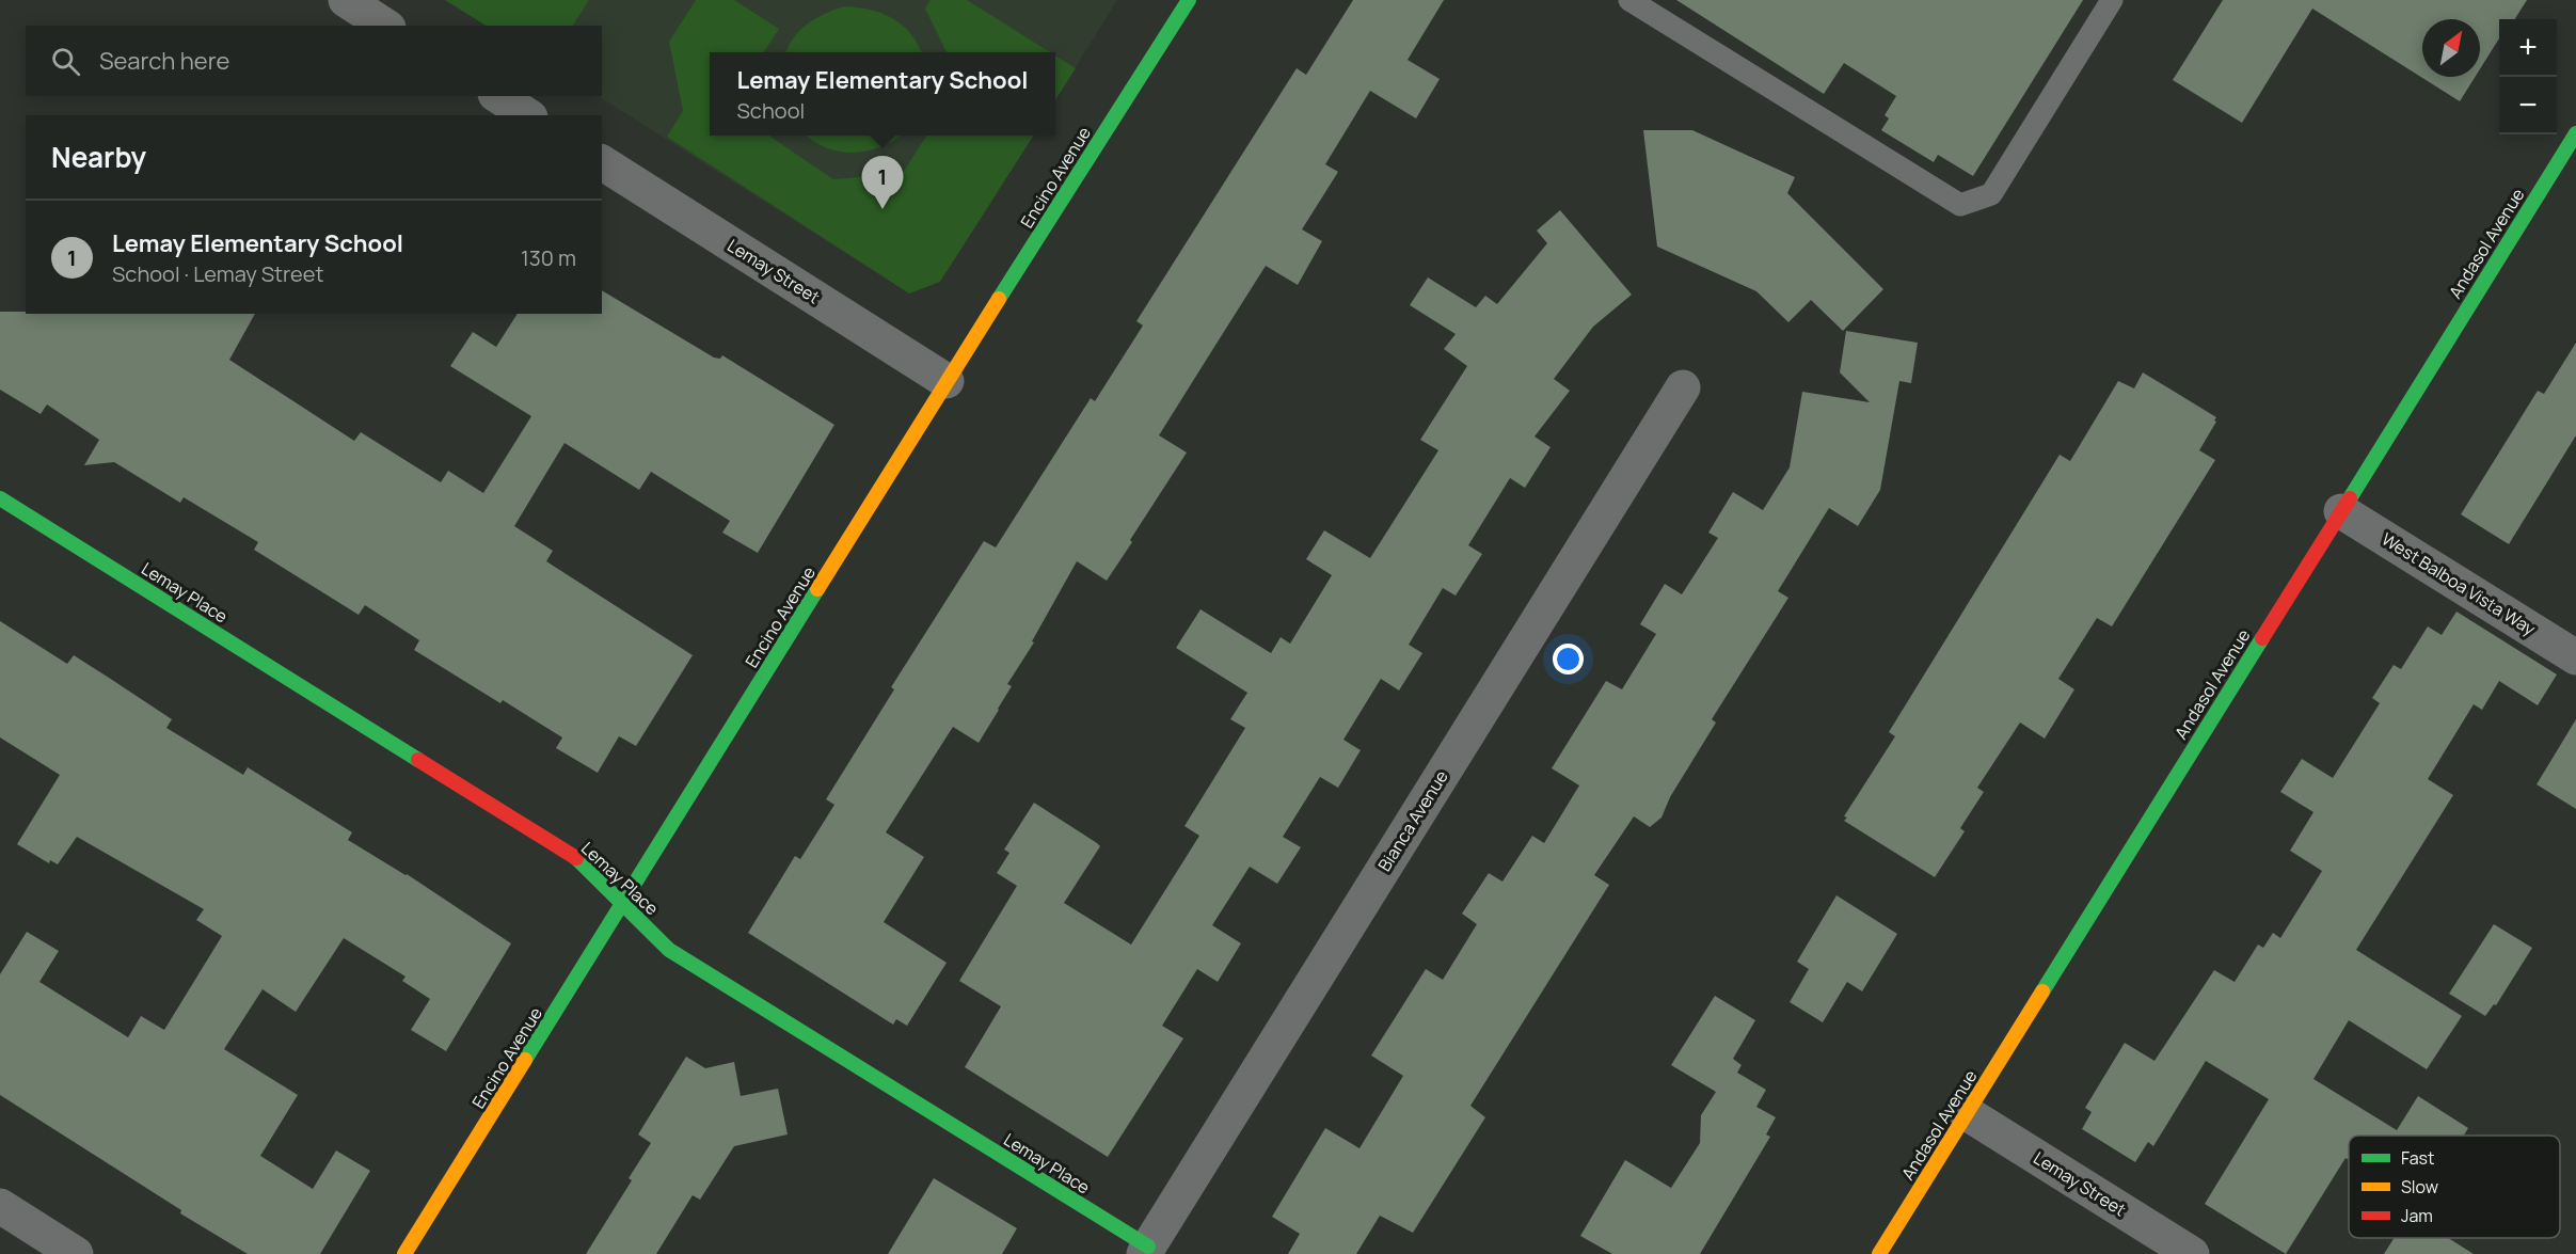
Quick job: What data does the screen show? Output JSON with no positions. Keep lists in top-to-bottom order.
{
  "streets": {
    "street": [
      "Encino Avenue",
      "Andasol Avenue",
      "Lemay Street",
      "West Balboa Vista Way",
      "Lemay Place",
      "Bianca Avenue"
    ]
  },
  "crossings": [
    ["Encino Avenue", "Lemay Street"],
    ["Encino Avenue", "Lemay Place"],
    ["Andasol Avenue", "Lemay Street"],
    ["Andasol Avenue", "West Balboa Vista Way"],
    ["Lemay Place", "Bianca Avenue"]
  ],
  "legend": ["Fast", "Slow", "Jam"],
  "north": "top right",
  "page": {
    "map_buttons": ["+", "−"],
    "search": "Search here",
    "popup": ["Lemay Elementary School", "School"],
    "heading": "Nearby",
    "pins": "1",
    "list": [
      {
        "mark": "1",
        "name": "Lemay Elementary School",
        "note": "School · Lemay Street",
        "value": "130 m"
      }
    ]
  }
}
